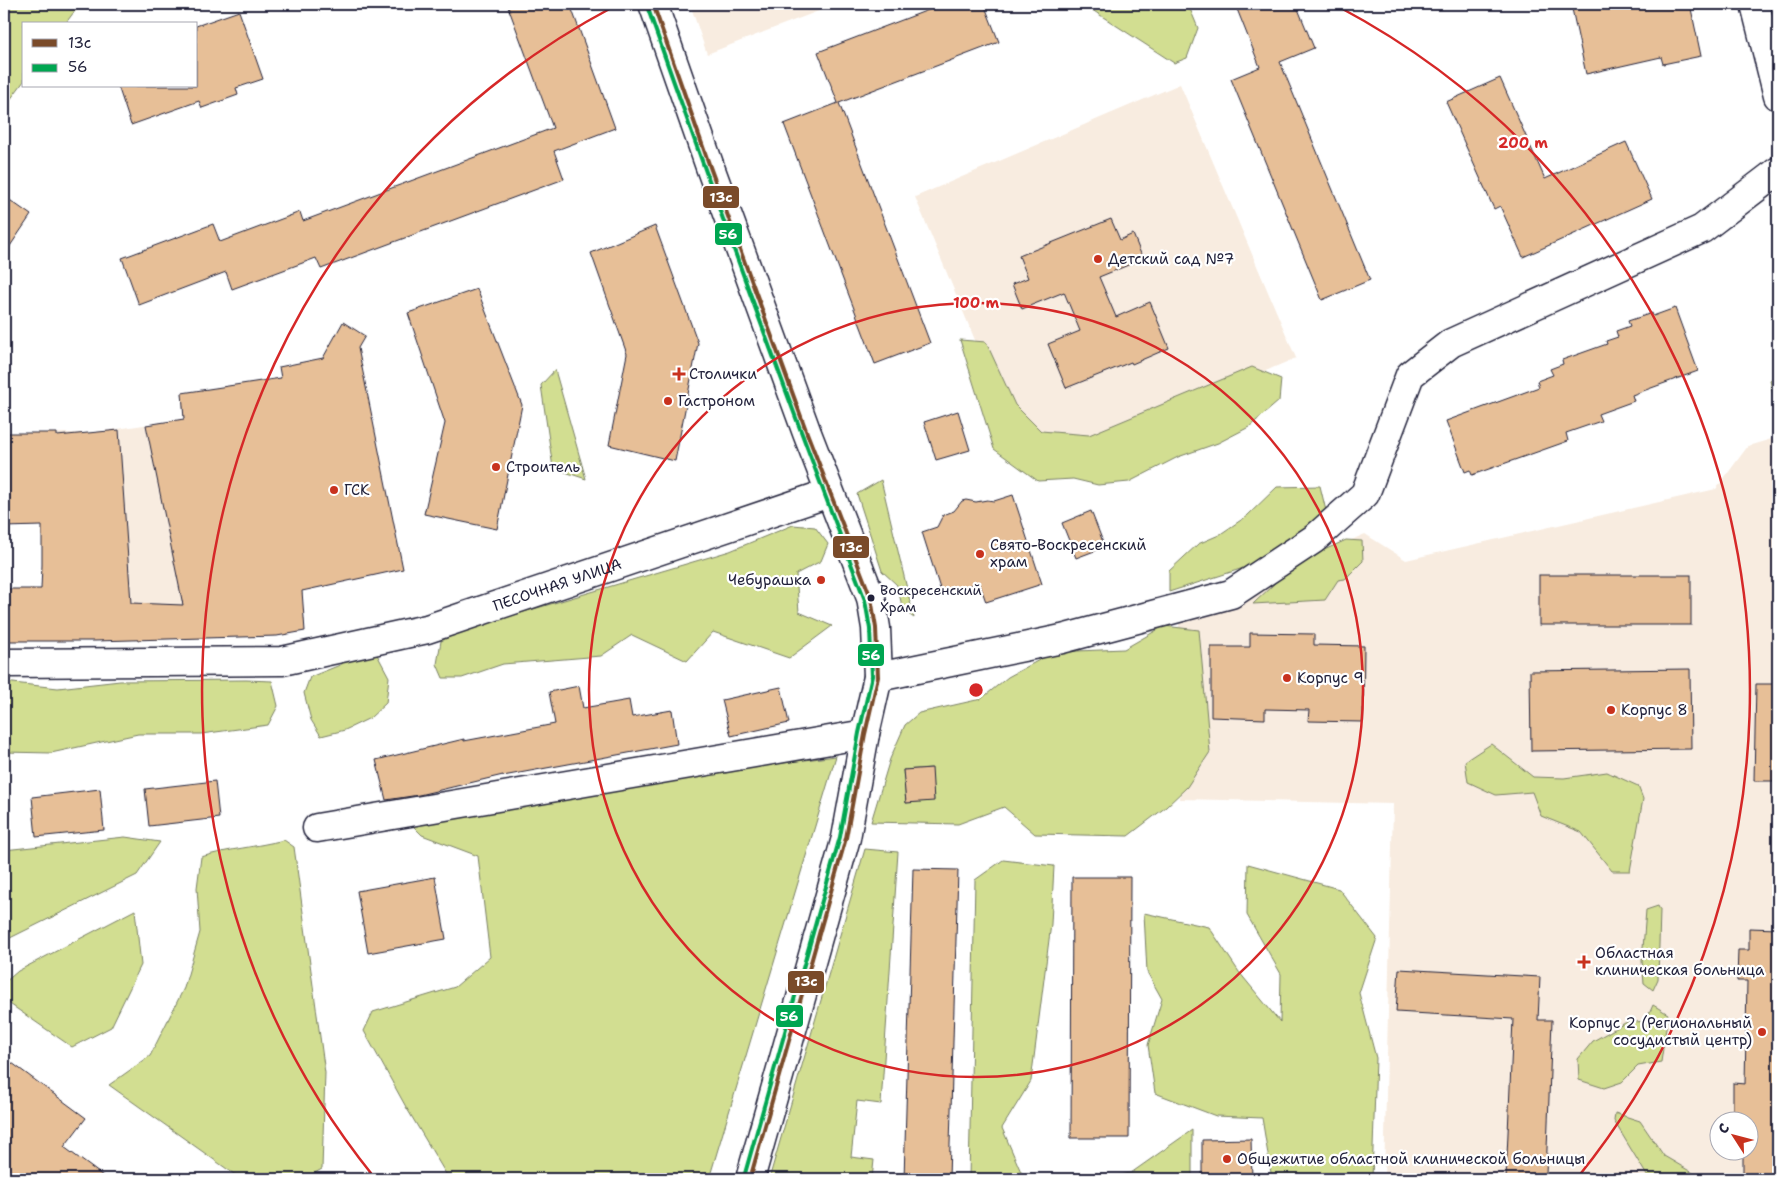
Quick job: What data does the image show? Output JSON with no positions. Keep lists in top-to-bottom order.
{
  "streets": {
    "street": ["ПЕСОЧНАЯ УЛИЦА"]
  },
  "places": {
    "other": [
      "Детский сад №7",
      "Гастроном",
      "Строитель",
      "ГСК",
      "Свято-Воскресенский храм",
      "Чебурашка",
      "Воскресенский Храм",
      "Корпус 9",
      "Корпус 8",
      "Корпус 2 (Региональный сосудистый центр)",
      "Общежитие областной клинической больницы"
    ],
    "health": ["Столички", "Областная клиническая больница"]
  },
  "lines": ["transit line 13с", "transit line 56"],
  "legend": ["13с", "56"],
  "north": "top left",
  "rings": ["200 m", "100 m"]
}
